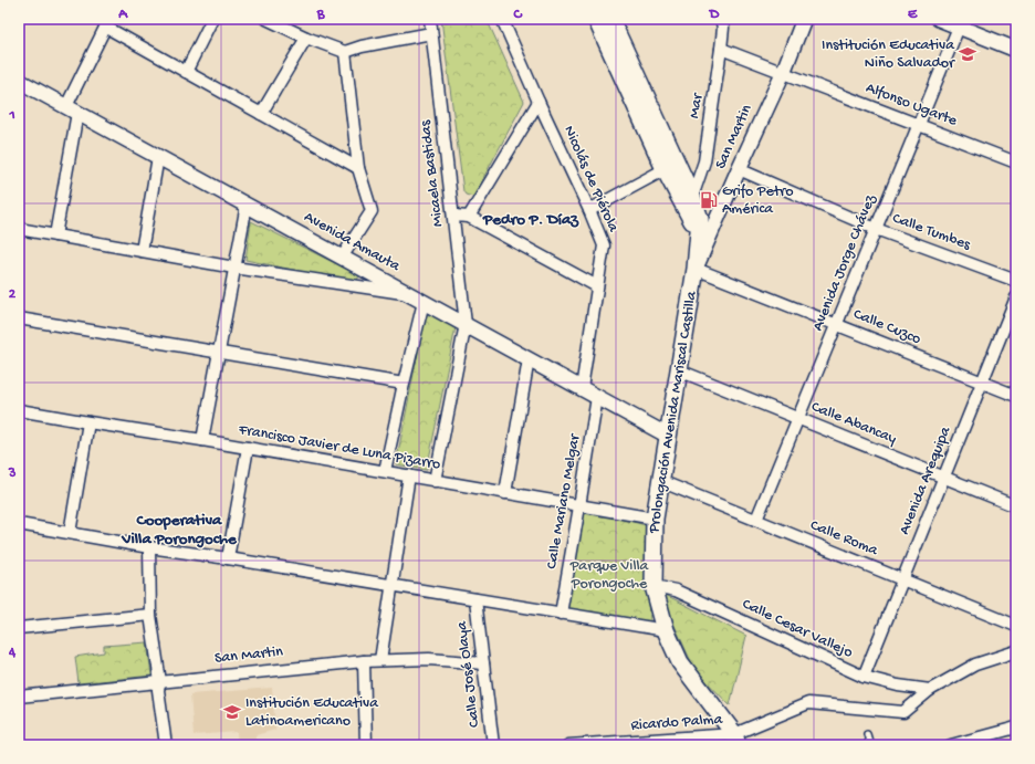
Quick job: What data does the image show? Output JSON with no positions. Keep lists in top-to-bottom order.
{
  "streets": {
    "main road": ["Prolongación Avenida Mariscal Castilla"],
    "street": [
      "Alfonso Ugarte",
      "Mar",
      "San Martin",
      "Micaela Bastidas",
      "Nicolás de Piérola",
      "Calle Tumbes",
      "Avenida Amauta",
      "Avenida Jorge Chávez",
      "Calle Cuzco",
      "Calle Abancay",
      "Francisco Javier de Luna Pizarro",
      "Avenida Arequipa",
      "Calle Mariano Melgar",
      "Calle Roma",
      "Calle Cesar Vallejo",
      "Calle José Olaya",
      "Ricardo Palma"
    ]
  },
  "crossings": [
    ["Alfonso Ugarte", "Mar"],
    ["Alfonso Ugarte", "San Martin"],
    ["Alfonso Ugarte", "Avenida Jorge Chávez"],
    ["Mar", "Prolongación Avenida Mariscal Castilla"],
    ["San Martin", "Calle Tumbes"],
    ["San Martin", "Calle Cuzco"],
    ["San Martin", "Prolongación Avenida Mariscal Castilla"],
    ["San Martin", "Calle José Olaya"],
    ["Micaela Bastidas", "Avenida Amauta"],
    ["Micaela Bastidas", "Francisco Javier de Luna Pizarro"],
    ["Nicolás de Piérola", "Avenida Amauta"],
    ["Calle Tumbes", "Avenida Jorge Chávez"],
    ["Avenida Amauta", "Prolongación Avenida Mariscal Castilla"],
    ["Avenida Amauta", "Calle Mariano Melgar"],
    ["Avenida Jorge Chávez", "Calle Cuzco"],
    ["Avenida Jorge Chávez", "Calle Abancay"],
    ["Avenida Jorge Chávez", "Calle Roma"],
    ["Calle Cuzco", "Prolongación Avenida Mariscal Castilla"],
    ["Calle Cuzco", "Avenida Arequipa"],
    ["Prolongación Avenida Mariscal Castilla", "Calle Abancay"],
    ["Prolongación Avenida Mariscal Castilla", "Francisco Javier de Luna Pizarro"],
    ["Prolongación Avenida Mariscal Castilla", "Calle Roma"],
    ["Prolongación Avenida Mariscal Castilla", "Calle Cesar Vallejo"],
    ["Prolongación Avenida Mariscal Castilla", "Ricardo Palma"],
    ["Calle Abancay", "Avenida Arequipa"],
    ["Francisco Javier de Luna Pizarro", "Calle Mariano Melgar"],
    ["Avenida Arequipa", "Calle Roma"],
    ["Avenida Arequipa", "Calle Cesar Vallejo"],
    ["Calle Cesar Vallejo", "Ricardo Palma"]
  ],
  "districts": ["Pedro P. Díaz", "Cooperativa Villa Porongoche"],
  "parks": ["Parque Villa Porongoche"],
  "places": {
    "school or university": ["Institución Educativa Niño Salvador", "Institución Educativa Latinoamericano"],
    "fuel station": ["Grifo Petro América"]
  },
  "grid": {
    "columns": [
      "A",
      "B",
      "C",
      "D",
      "E"
    ],
    "rows": [
      "1",
      "2",
      "3",
      "4"
    ]
  }
}
